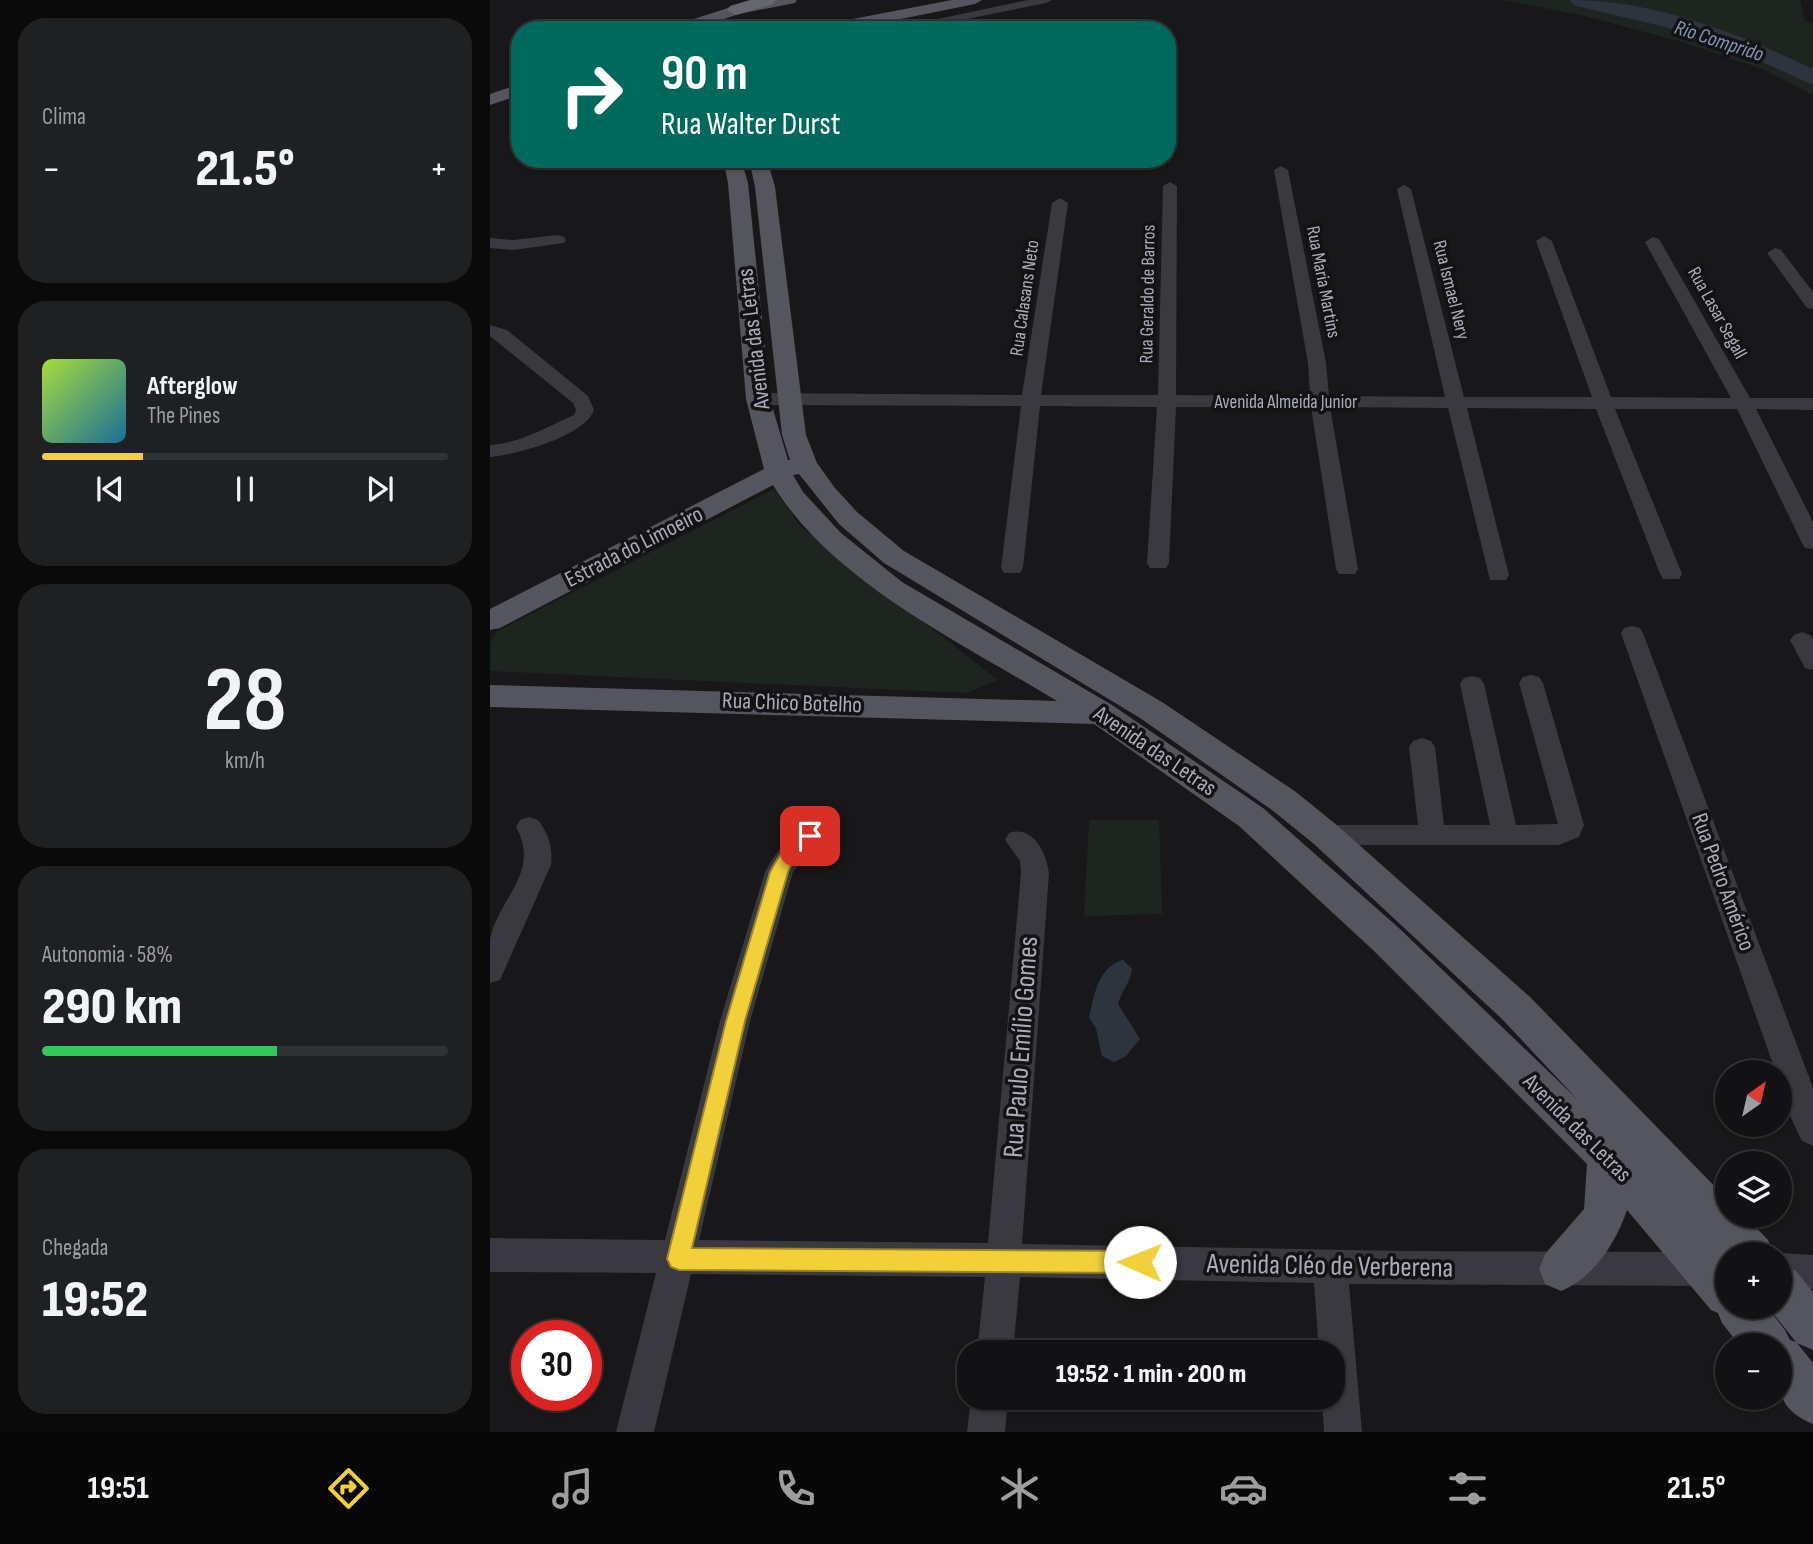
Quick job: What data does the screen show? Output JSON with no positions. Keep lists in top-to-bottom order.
{
  "streets": {
    "main road": ["Avenida das Letras", "Estrada do Limoeiro", "Rua Chico Botelho"],
    "street": [
      "Rua Maria Martins",
      "Rua Ismael Nery",
      "Rua Geraldo de Barros",
      "Rua Calasans Neto",
      "Rua Lasar Segall",
      "Avenida Almeida Junior",
      "Rua Pedro Américo",
      "Rua Paulo Emílio Gomes",
      "Avenida Cléo de Verberena"
    ]
  },
  "crossings": [
    ["Rua Maria Martins", "Avenida Almeida Junior"],
    ["Rua Ismael Nery", "Avenida Almeida Junior"],
    ["Rua Geraldo de Barros", "Avenida Almeida Junior"],
    ["Rua Calasans Neto", "Avenida Almeida Junior"],
    ["Rua Lasar Segall", "Avenida Almeida Junior"],
    ["Avenida das Letras", "Avenida Almeida Junior"],
    ["Avenida das Letras", "Estrada do Limoeiro"],
    ["Avenida das Letras", "Rua Chico Botelho"],
    ["Rua Paulo Emílio Gomes", "Avenida Cléo de Verberena"]
  ],
  "water": ["Rio Comprido"],
  "north": "top right",
  "page": {
    "tile": [
      "Clima",
      ["28", "km/h"],
      ["Autonomia · 58%", "290 km"],
      ["Chegada", "19:52"]
    ],
    "turn": ["90 m", "Rua Walter Durst"],
    "heat": ["−", "21.5°", "+"],
    "song": ["Afterglow", "The Pines"],
    "map_buttons": ["+", "−"],
    "limit": "30",
    "trip": "19:52 · 1 min · 200 m",
    "tabs": ["19:51", "21.5°"]
  }
}
